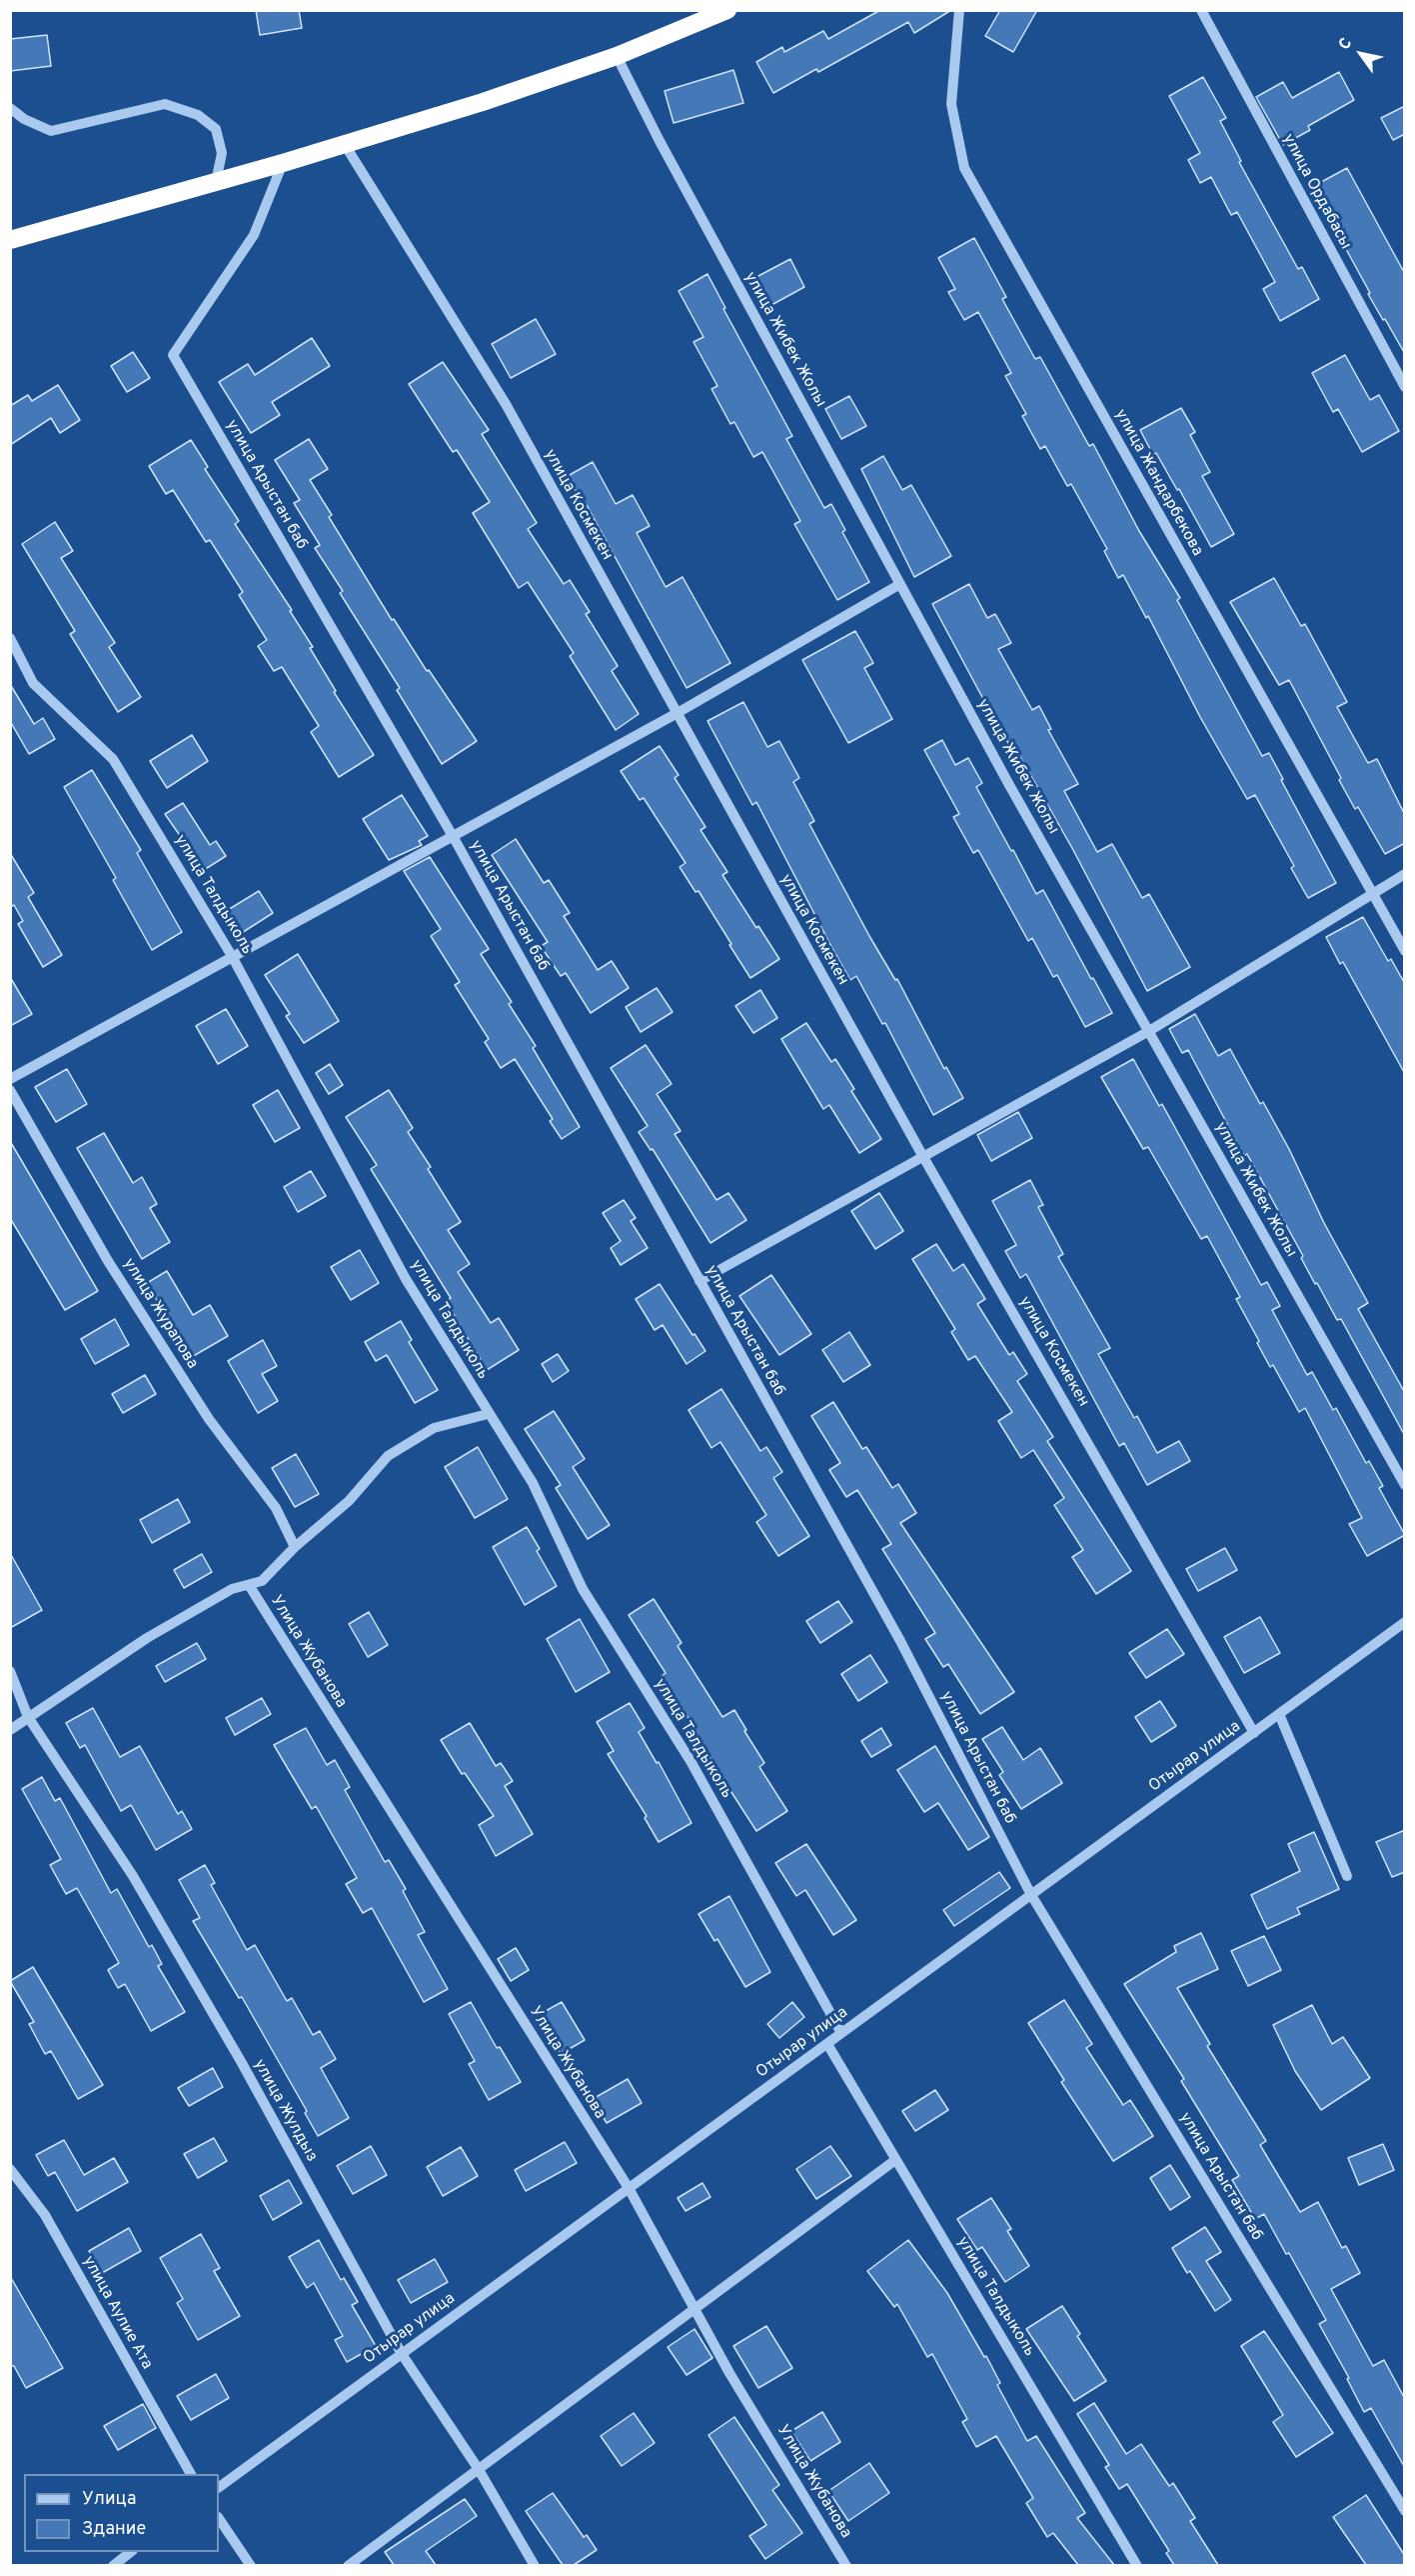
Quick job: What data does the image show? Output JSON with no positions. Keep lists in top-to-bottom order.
{
  "streets": {
    "street": [
      "улица Ордабасы",
      "улица Жибек Жолы",
      "улица Жандарбекова",
      "улица Арыстан баб",
      "улица Космекен",
      "улица Талдыколь",
      "улица Журапова",
      "Улица Жубанова",
      "Отырар улица",
      "улица Жулдыз",
      "улица Аулие Ата"
    ]
  },
  "crossings": [
    ["улица Арыстан баб", "Отырар улица"],
    ["улица Космекен", "Отырар улица"],
    ["улица Талдыколь", "Отырар улица"],
    ["Улица Жубанова", "Отырар улица"],
    ["Отырар улица", "улица Жулдыз"]
  ],
  "legend": ["Улица", "Здание"],
  "north": "top left"
}
